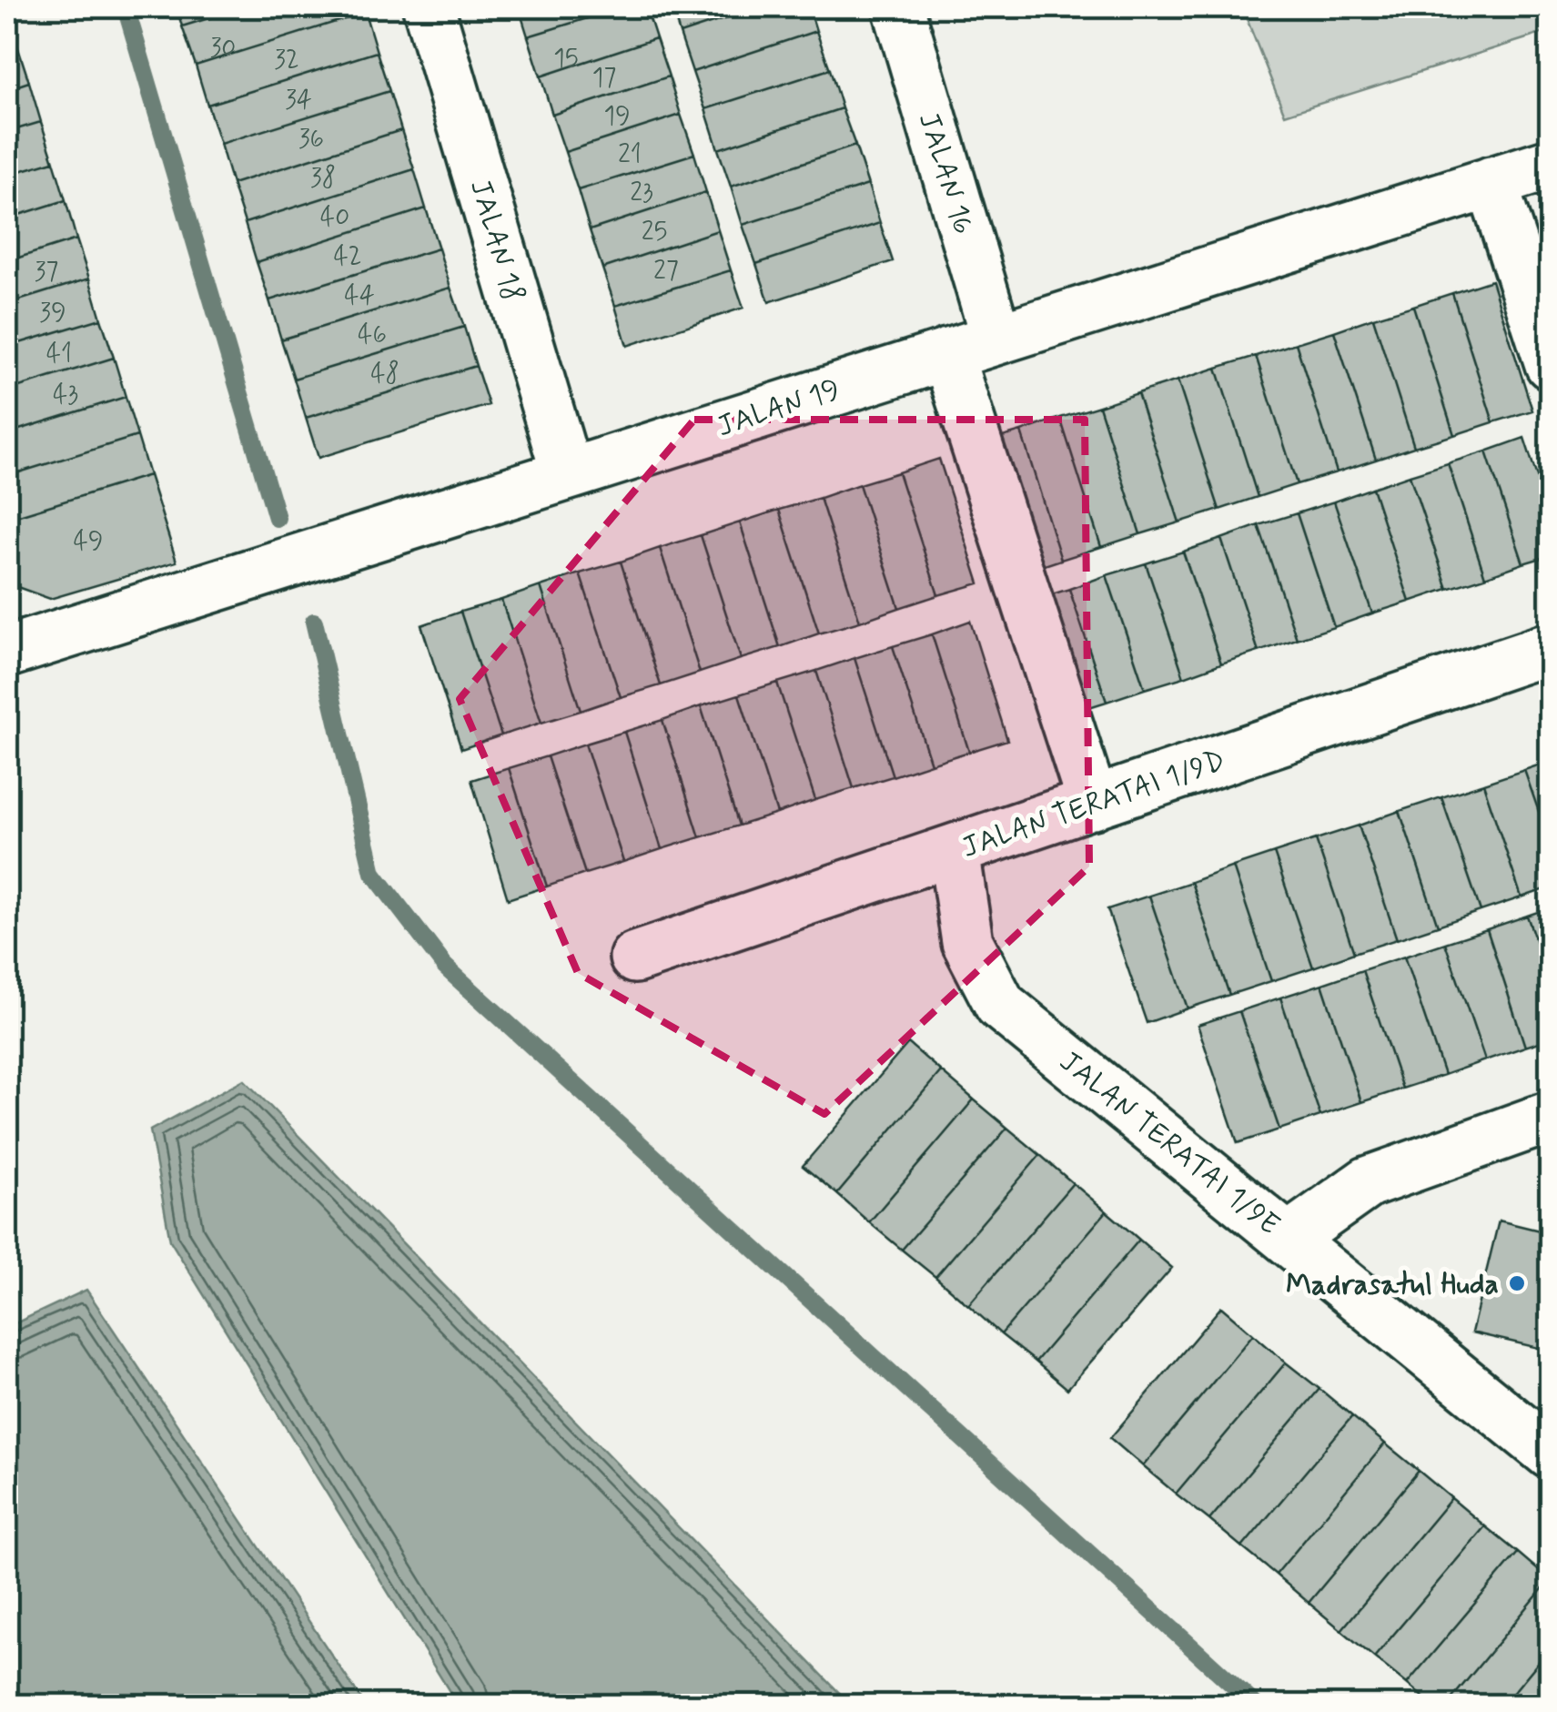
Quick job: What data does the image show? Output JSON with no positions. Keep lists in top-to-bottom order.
{
  "streets": {
    "street": [
      "JALAN 16",
      "JALAN 18",
      "JALAN 19",
      "JALAN TERATAI 1/9D",
      "JALAN TERATAI 1/9E"
    ]
  },
  "crossings": [
    ["JALAN 16", "JALAN 19"],
    ["JALAN 18", "JALAN 19"],
    ["JALAN TERATAI 1/9D", "JALAN TERATAI 1/9E"]
  ],
  "places": ["Madrasatul Huda"],
  "house_numbers": [
    "30",
    "15",
    "32",
    "17",
    "34",
    "19",
    "36",
    "21",
    "38",
    "23",
    "40",
    "25",
    "42",
    "27",
    "37",
    "44",
    "39",
    "46",
    "41",
    "48",
    "43",
    "49"
  ]
}
